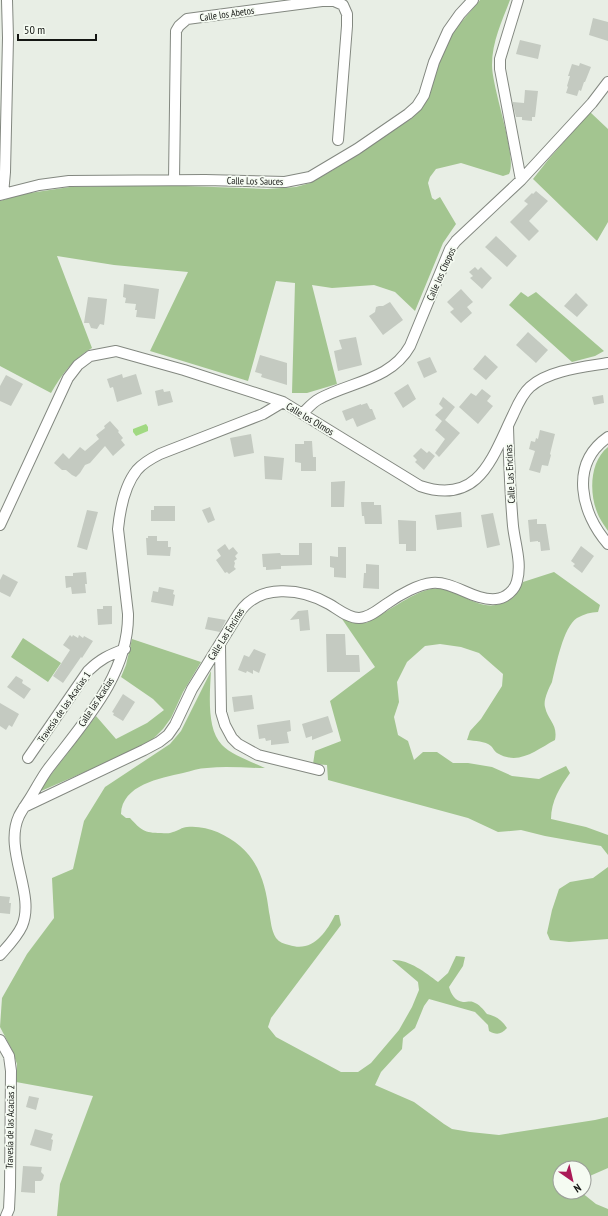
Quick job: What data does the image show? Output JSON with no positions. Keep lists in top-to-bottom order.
{
  "streets": {
    "street": [
      "Calle los Abetos",
      "Calle Los Sauces",
      "Calle los Chopos",
      "Calle los Olmos",
      "Calle Las Encinas",
      "Calle las Acacias",
      "Travesía de las Acacias 1",
      "Travesía de las Acacias 2"
    ]
  },
  "crossings": [
    ["Calle los Abetos", "Calle Los Sauces"],
    ["Calle los Chopos", "Calle los Olmos"],
    ["Calle los Olmos", "Calle Las Encinas"],
    ["Calle los Olmos", "Calle las Acacias"],
    ["Calle Las Encinas", "Calle las Acacias"],
    ["Calle las Acacias", "Travesía de las Acacias 1"]
  ],
  "scale_bar": "50 m",
  "north": "bottom right"
}
